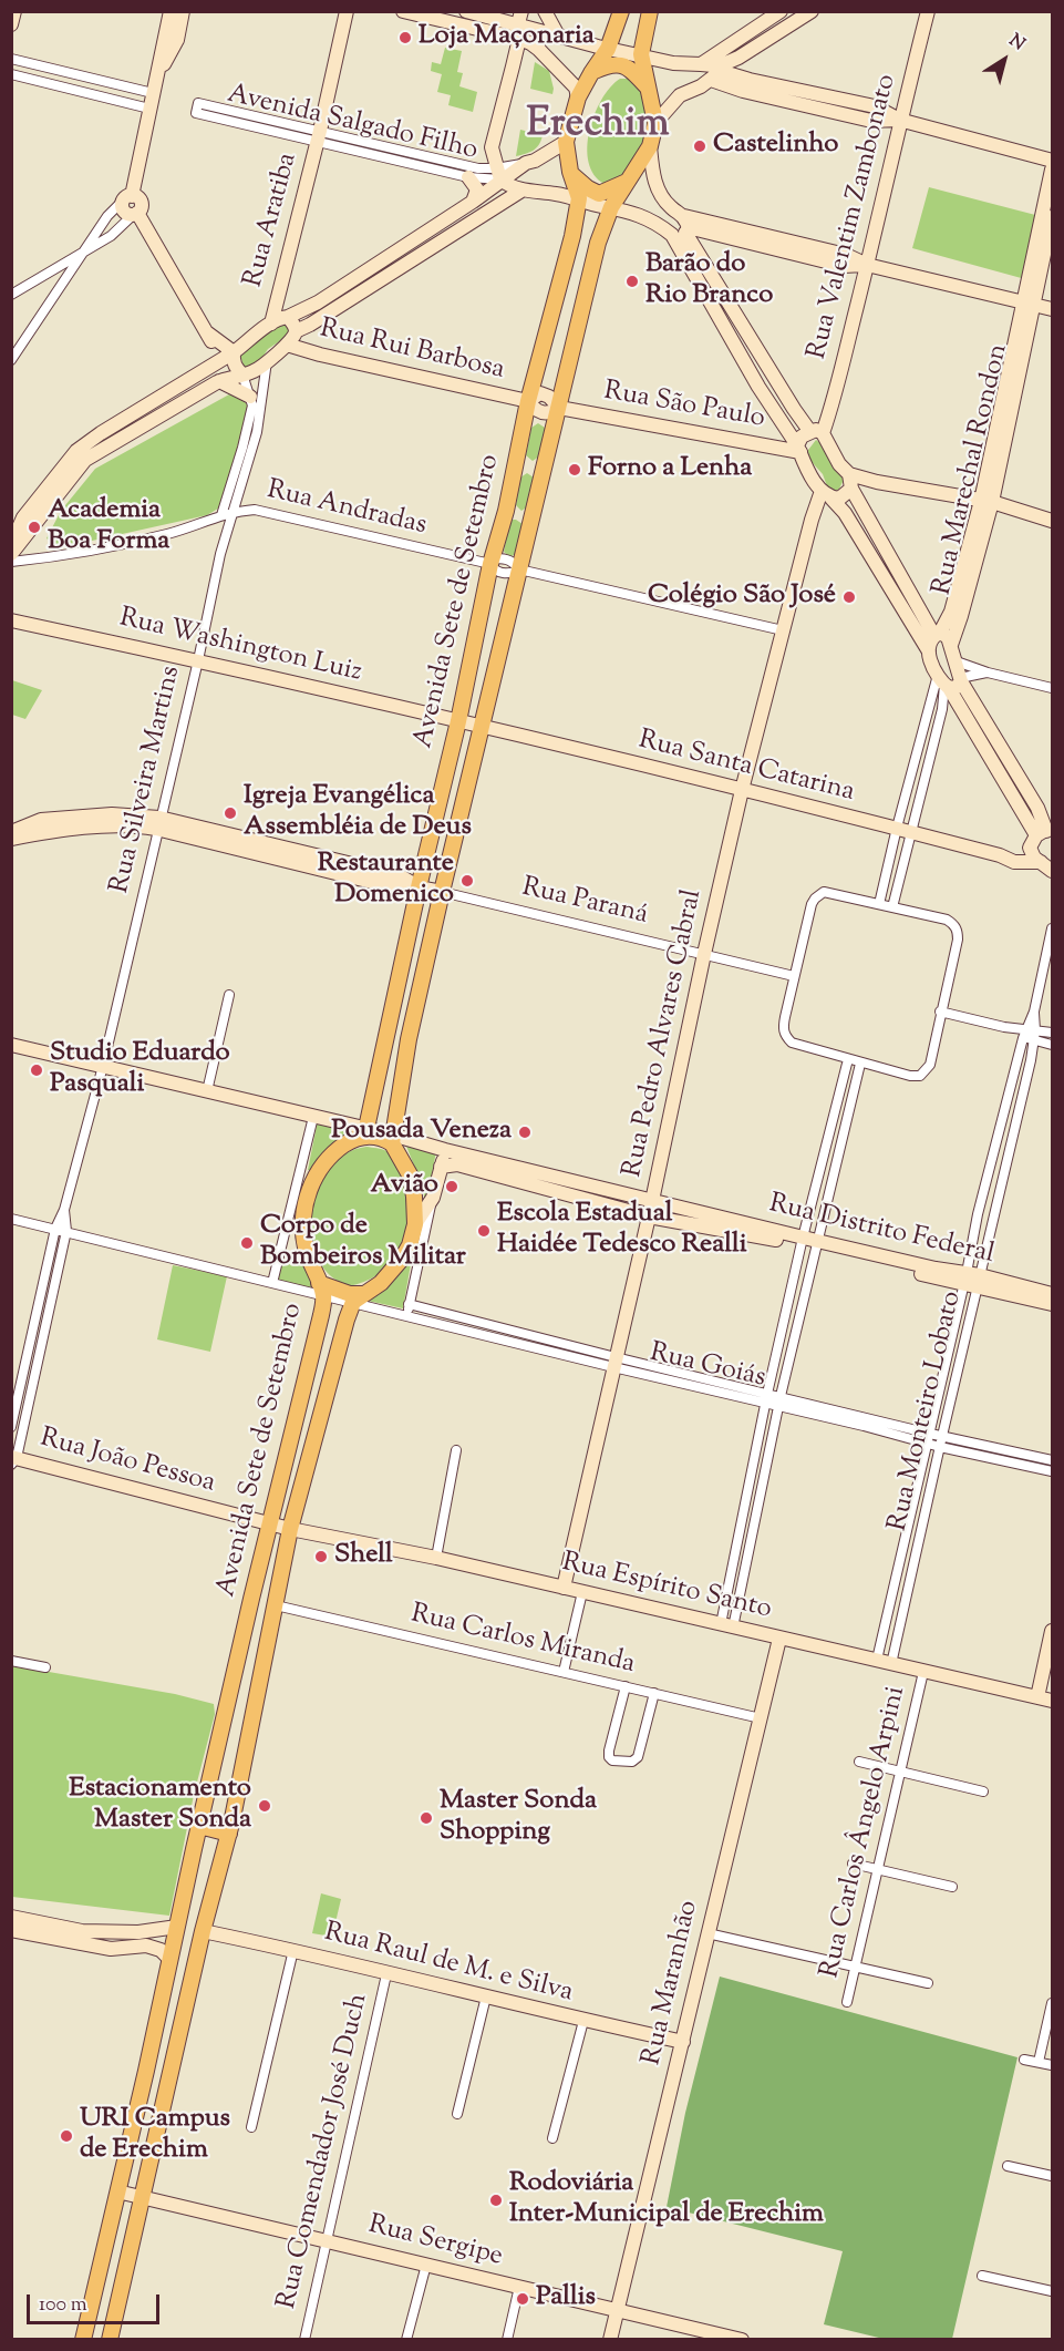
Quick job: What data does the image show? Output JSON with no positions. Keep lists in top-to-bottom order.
{
  "streets": {
    "main road": ["Avenida Sete de Setembro"],
    "street": [
      "Avenida Salgado Filho",
      "Rua Valentim Zambonato",
      "Rua Aratiba",
      "Rua Rui Barbosa",
      "Rua São Paulo",
      "Rua Marechal Rondon",
      "Rua Andradas",
      "Rua Washington Luiz",
      "Rua Santa Catarina",
      "Rua Silveira Martins",
      "Rua Paraná",
      "Rua Pedro Alvares Cabral",
      "Rua Distrito Federal",
      "Rua Goiás",
      "Rua Monteiro Lobato",
      "Rua João Pessoa",
      "Rua Espírito Santo",
      "Rua Carlos Miranda",
      "Rua Carlos Ângelo Arpini",
      "Rua Raul de M. e Silva",
      "Rua Maranhão",
      "Rua Comendador José Duch",
      "Rua Sergipe"
    ]
  },
  "crossings": [
    ["Avenida Salgado Filho", "Rua Aratiba"],
    ["Rua Rui Barbosa", "Rua São Paulo"],
    ["Rua Rui Barbosa", "Avenida Sete de Setembro"],
    ["Rua São Paulo", "Avenida Sete de Setembro"],
    ["Rua Andradas", "Avenida Sete de Setembro"],
    ["Rua Andradas", "Rua Silveira Martins"],
    ["Avenida Sete de Setembro", "Rua Washington Luiz"],
    ["Avenida Sete de Setembro", "Rua Santa Catarina"],
    ["Avenida Sete de Setembro", "Rua Paraná"],
    ["Avenida Sete de Setembro", "Rua Distrito Federal"],
    ["Avenida Sete de Setembro", "Rua Goiás"],
    ["Avenida Sete de Setembro", "Rua João Pessoa"],
    ["Avenida Sete de Setembro", "Rua Espírito Santo"],
    ["Avenida Sete de Setembro", "Rua Carlos Miranda"],
    ["Avenida Sete de Setembro", "Rua Raul de M. e Silva"],
    ["Avenida Sete de Setembro", "Rua Sergipe"],
    ["Rua Washington Luiz", "Rua Santa Catarina"],
    ["Rua Washington Luiz", "Rua Silveira Martins"],
    ["Rua Santa Catarina", "Rua Pedro Alvares Cabral"],
    ["Rua Silveira Martins", "Rua João Pessoa"],
    ["Rua Paraná", "Rua Pedro Alvares Cabral"],
    ["Rua Pedro Alvares Cabral", "Rua Distrito Federal"],
    ["Rua Pedro Alvares Cabral", "Rua Goiás"],
    ["Rua Pedro Alvares Cabral", "Rua Espírito Santo"],
    ["Rua Distrito Federal", "Rua Goiás"],
    ["Rua Distrito Federal", "Rua Monteiro Lobato"],
    ["Rua Goiás", "Rua Monteiro Lobato"],
    ["Rua Monteiro Lobato", "Rua Espírito Santo"],
    ["Rua João Pessoa", "Rua Espírito Santo"],
    ["Rua Espírito Santo", "Rua Carlos Ângelo Arpini"],
    ["Rua Espírito Santo", "Rua Maranhão"],
    ["Rua Carlos Miranda", "Rua Maranhão"],
    ["Rua Raul de M. e Silva", "Rua Maranhão"],
    ["Rua Raul de M. e Silva", "Rua Comendador José Duch"],
    ["Rua Maranhão", "Rua Sergipe"],
    ["Rua Comendador José Duch", "Rua Sergipe"]
  ],
  "districts": ["Erechim"],
  "places": [
    "Loja Maçonaria",
    "Castelinho",
    "Barão do Rio Branco",
    "Forno a Lenha",
    "Academia Boa Forma",
    "Colégio São José",
    "Igreja Evangélica Assembléia de Deus",
    "Restaurante Domenico",
    "Studio Eduardo Pasquali",
    "Pousada Veneza",
    "Avião",
    "Escola Estadual Haidée Tedesco Realli",
    "Corpo de Bombeiros Militar",
    "Shell",
    "Estacionamento Master Sonda",
    "Master Sonda Shopping",
    "URI Campus de Erechim",
    "Rodoviária Inter-Municipal de Erechim",
    "Pallis"
  ],
  "scale_bar": "100 m",
  "north": "top right"
}
